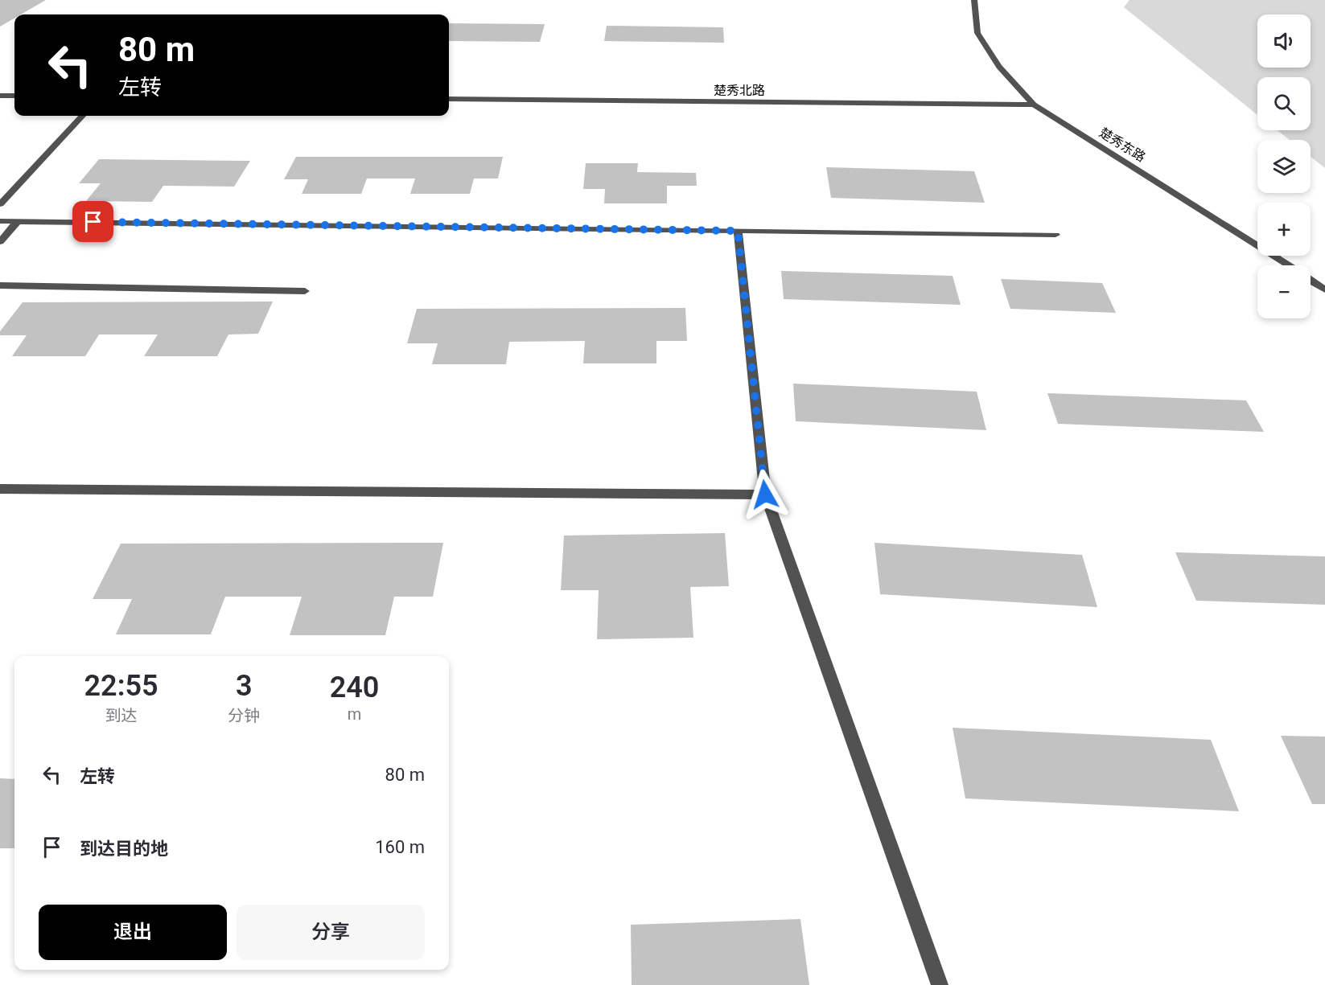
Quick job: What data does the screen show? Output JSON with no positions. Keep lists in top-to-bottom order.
{
  "streets": {
    "street": ["楚秀北路", "楚秀东路"]
  },
  "crossings": [
    ["楚秀北路", "楚秀东路"]
  ],
  "page": {
    "map_buttons": ["+", "−"],
    "turn": ["80 m", "左转"],
    "eta": [
      "22:55",
      "到达",
      "3",
      "分钟",
      "240",
      "m"
    ],
    "list": [
      {
        "name": "左转",
        "value": "80 m"
      },
      {
        "name": "到达目的地",
        "value": "160 m"
      }
    ],
    "buttons": ["退出", "分享"]
  }
}
